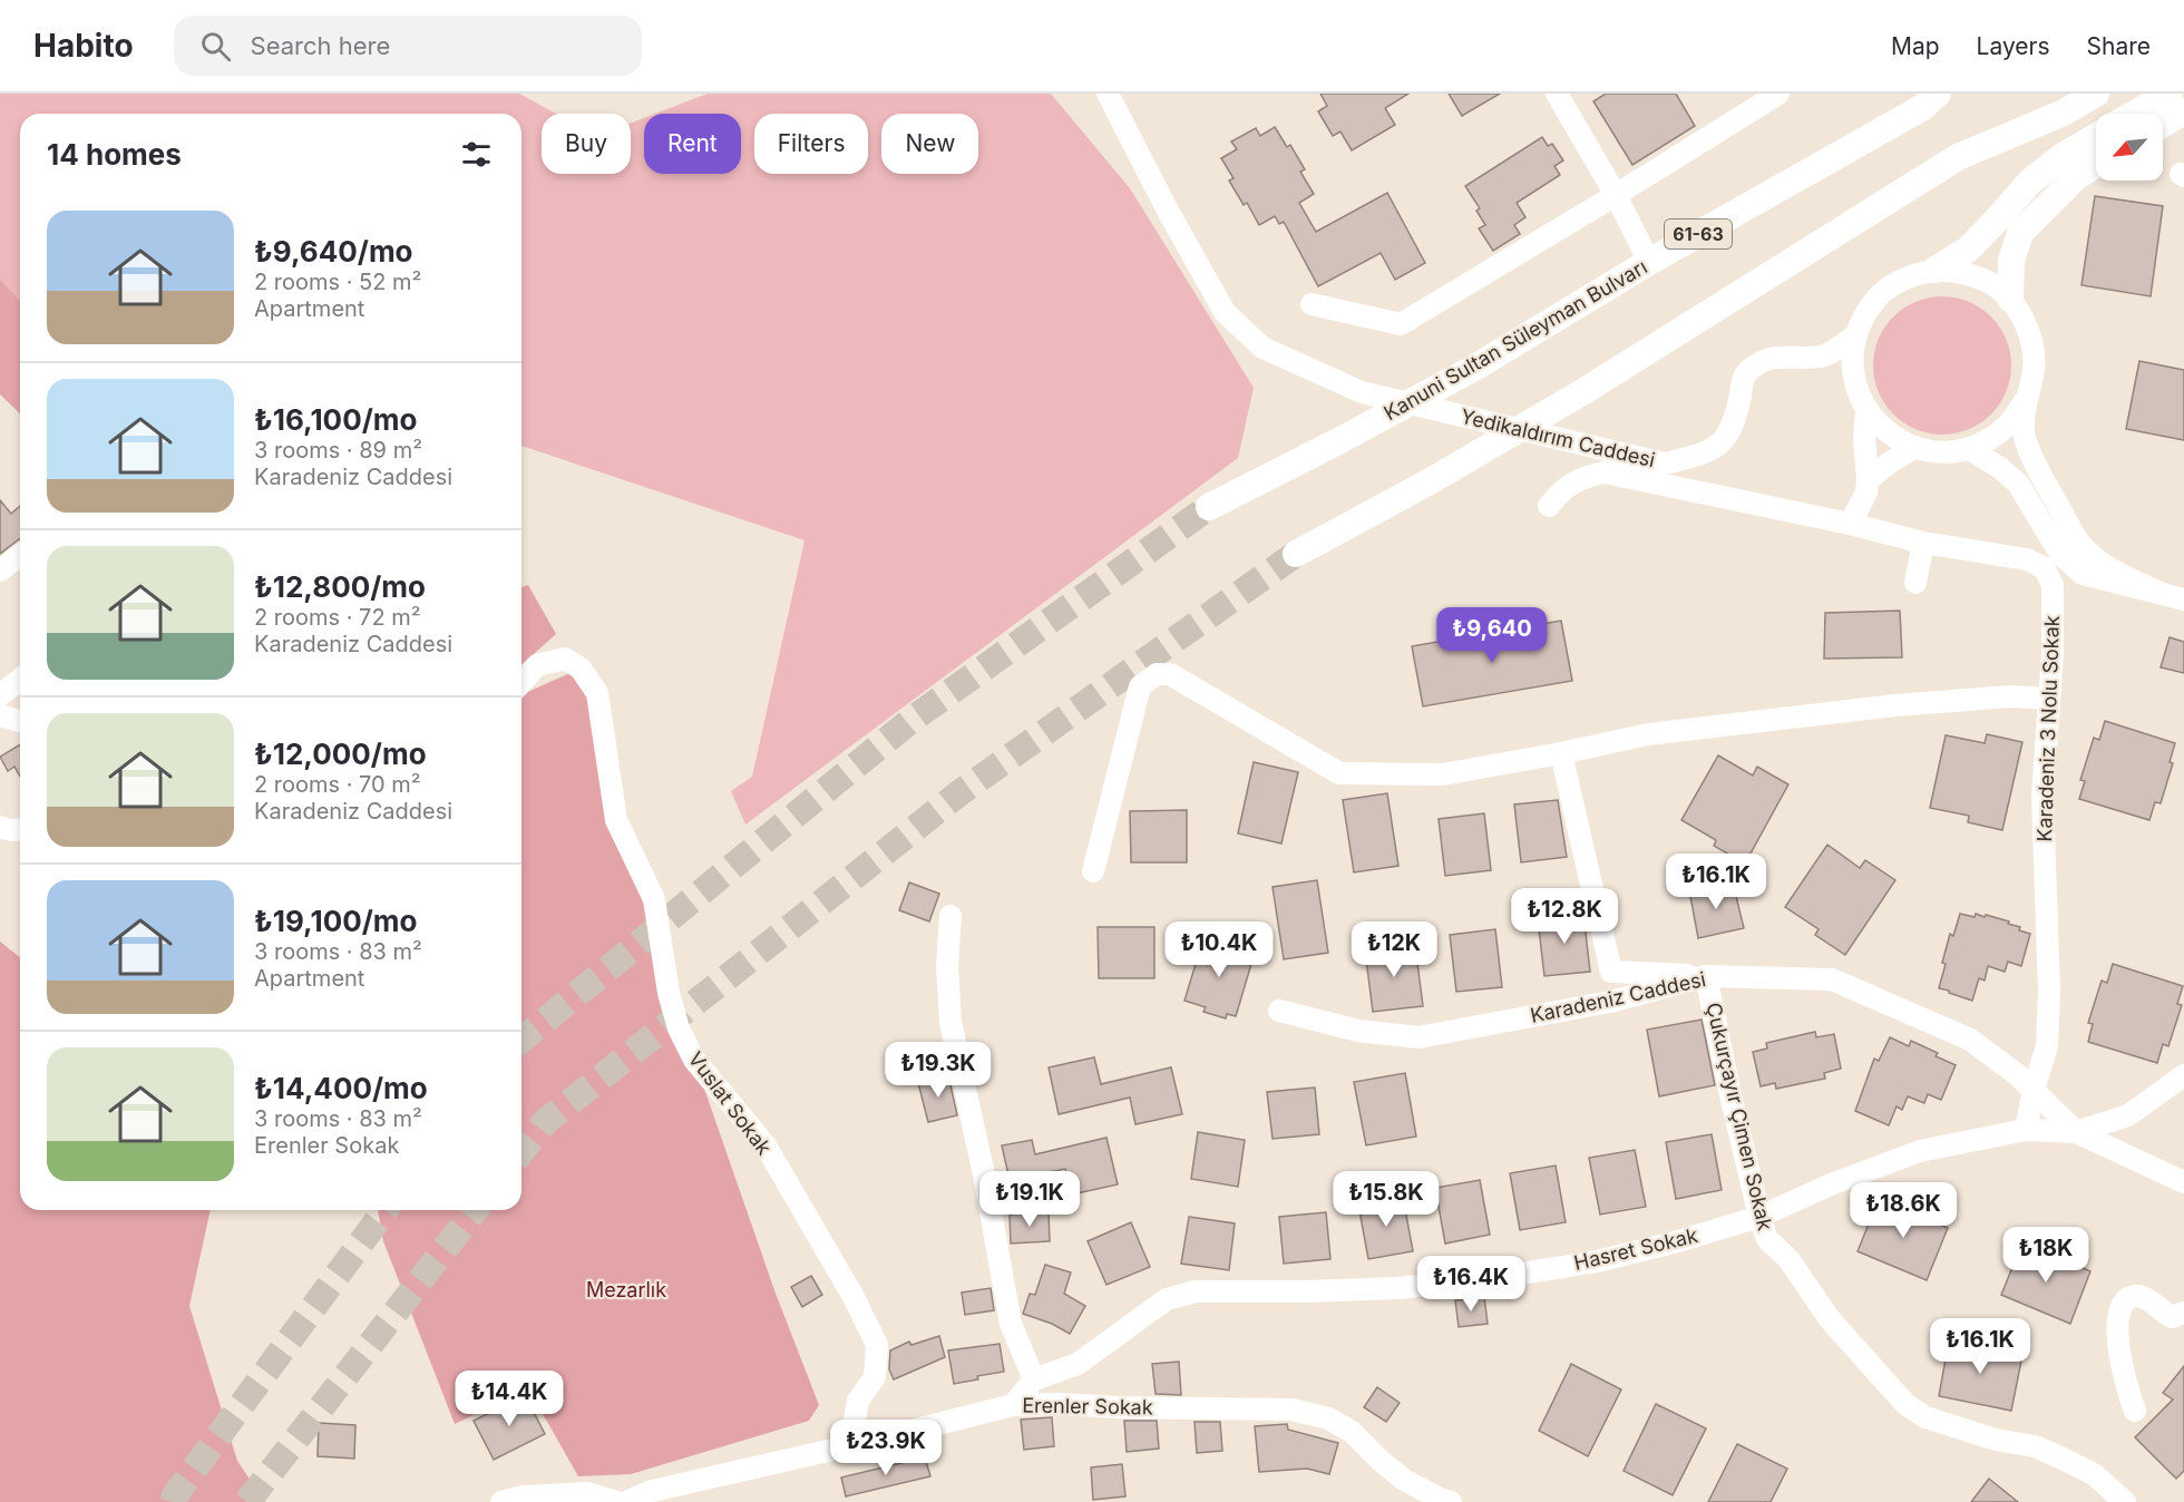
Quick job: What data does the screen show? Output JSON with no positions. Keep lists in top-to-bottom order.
{
  "streets": {
    "main road": ["61-63", "Kanuni Sultan Süleyman Bulvarı"],
    "street": [
      "Yedikaldırım Caddesi",
      "Karadeniz 3 Nolu Sokak",
      "Karadeniz Caddesi",
      "Vuslat Sokak",
      "Çukurçayır Çimen Sokak",
      "Hasret Sokak",
      "Erenler Sokak"
    ]
  },
  "crossings": [
    ["Karadeniz 3 Nolu Sokak", "Karadeniz Caddesi"],
    ["Karadeniz 3 Nolu Sokak", "Hasret Sokak"],
    ["Karadeniz Caddesi", "Çukurçayır Çimen Sokak"],
    ["Karadeniz Caddesi", "Hasret Sokak"],
    ["Vuslat Sokak", "Erenler Sokak"],
    ["Çukurçayır Çimen Sokak", "Hasret Sokak"]
  ],
  "parks": ["Mezarlık"],
  "north": "bottom left",
  "page": {
    "header": "Habito",
    "search": "Search here",
    "nav": ["Map", "Layers", "Share"],
    "chip": [
      "Buy",
      "Rent",
      "Filters",
      "New"
    ],
    "heading": "14 homes",
    "list": [
      {
        "name": "₺9,640/mo",
        "note": "2 rooms · 52 m² · Apartment"
      },
      {
        "name": "₺16,100/mo",
        "note": "3 rooms · 89 m² · Karadeniz Caddesi"
      },
      {
        "name": "₺12,800/mo",
        "note": "2 rooms · 72 m² · Karadeniz Caddesi"
      },
      {
        "name": "₺12,000/mo",
        "note": "2 rooms · 70 m² · Karadeniz Caddesi"
      },
      {
        "name": "₺19,100/mo",
        "note": "3 rooms · 83 m² · Apartment"
      },
      {
        "name": "₺14,400/mo",
        "note": "3 rooms · 83 m² · Erenler Sokak"
      }
    ],
    "price": [
      "₺9,640",
      "₺16.1K",
      "₺12.8K",
      "₺10.4K",
      "₺12K",
      "₺19.3K",
      "₺19.1K",
      "₺15.8K",
      "₺18.6K",
      "₺18K",
      "₺16.4K",
      "₺16.1K",
      "₺14.4K",
      "₺23.9K"
    ]
  }
}
